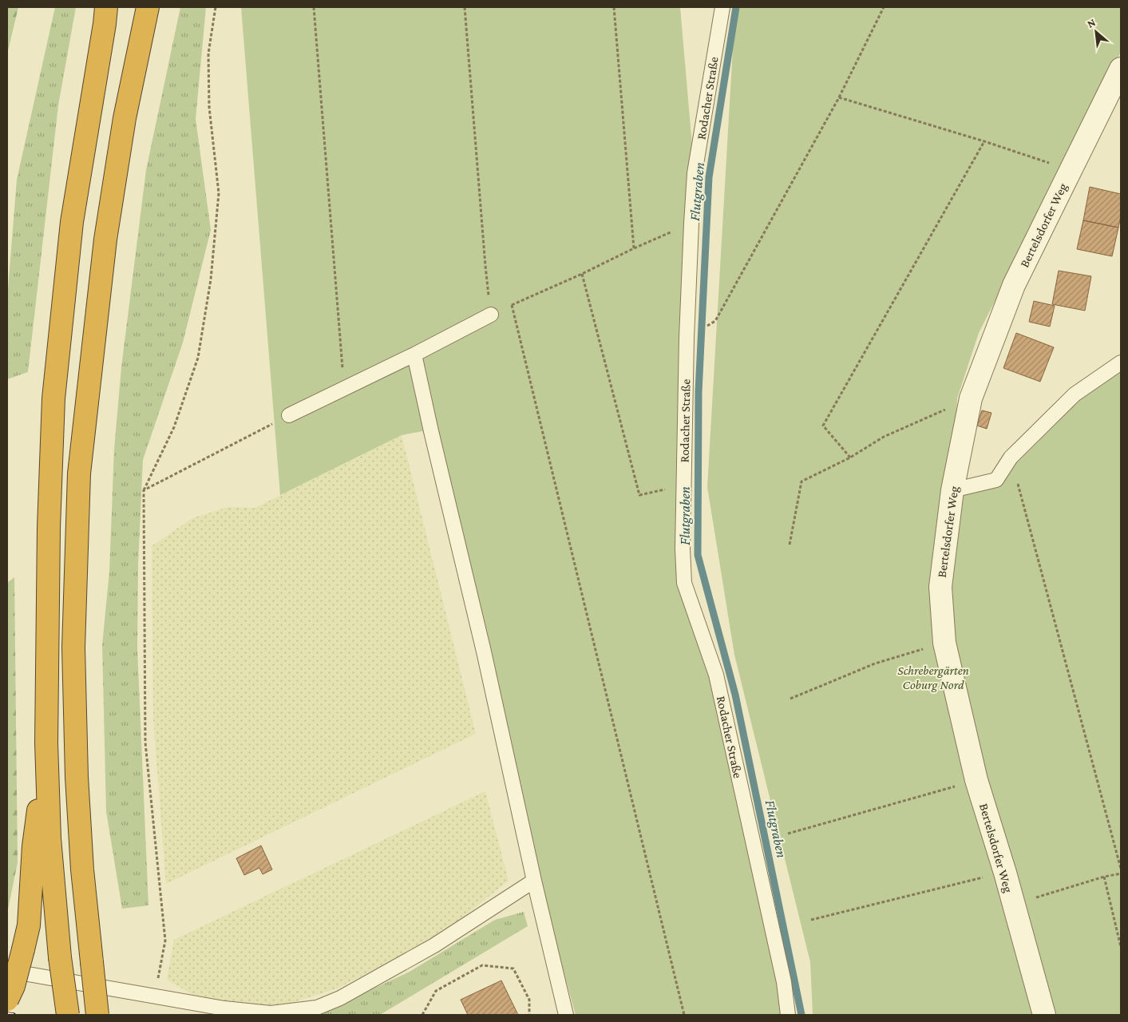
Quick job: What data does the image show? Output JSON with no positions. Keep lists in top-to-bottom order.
{
  "streets": {
    "street": ["Bertelsdorfer Weg"],
    "lane": ["Rodacher Straße"]
  },
  "water": ["Flutgraben"],
  "parks": ["Schrebergärten Coburg Nord"],
  "north": "top left"
}
